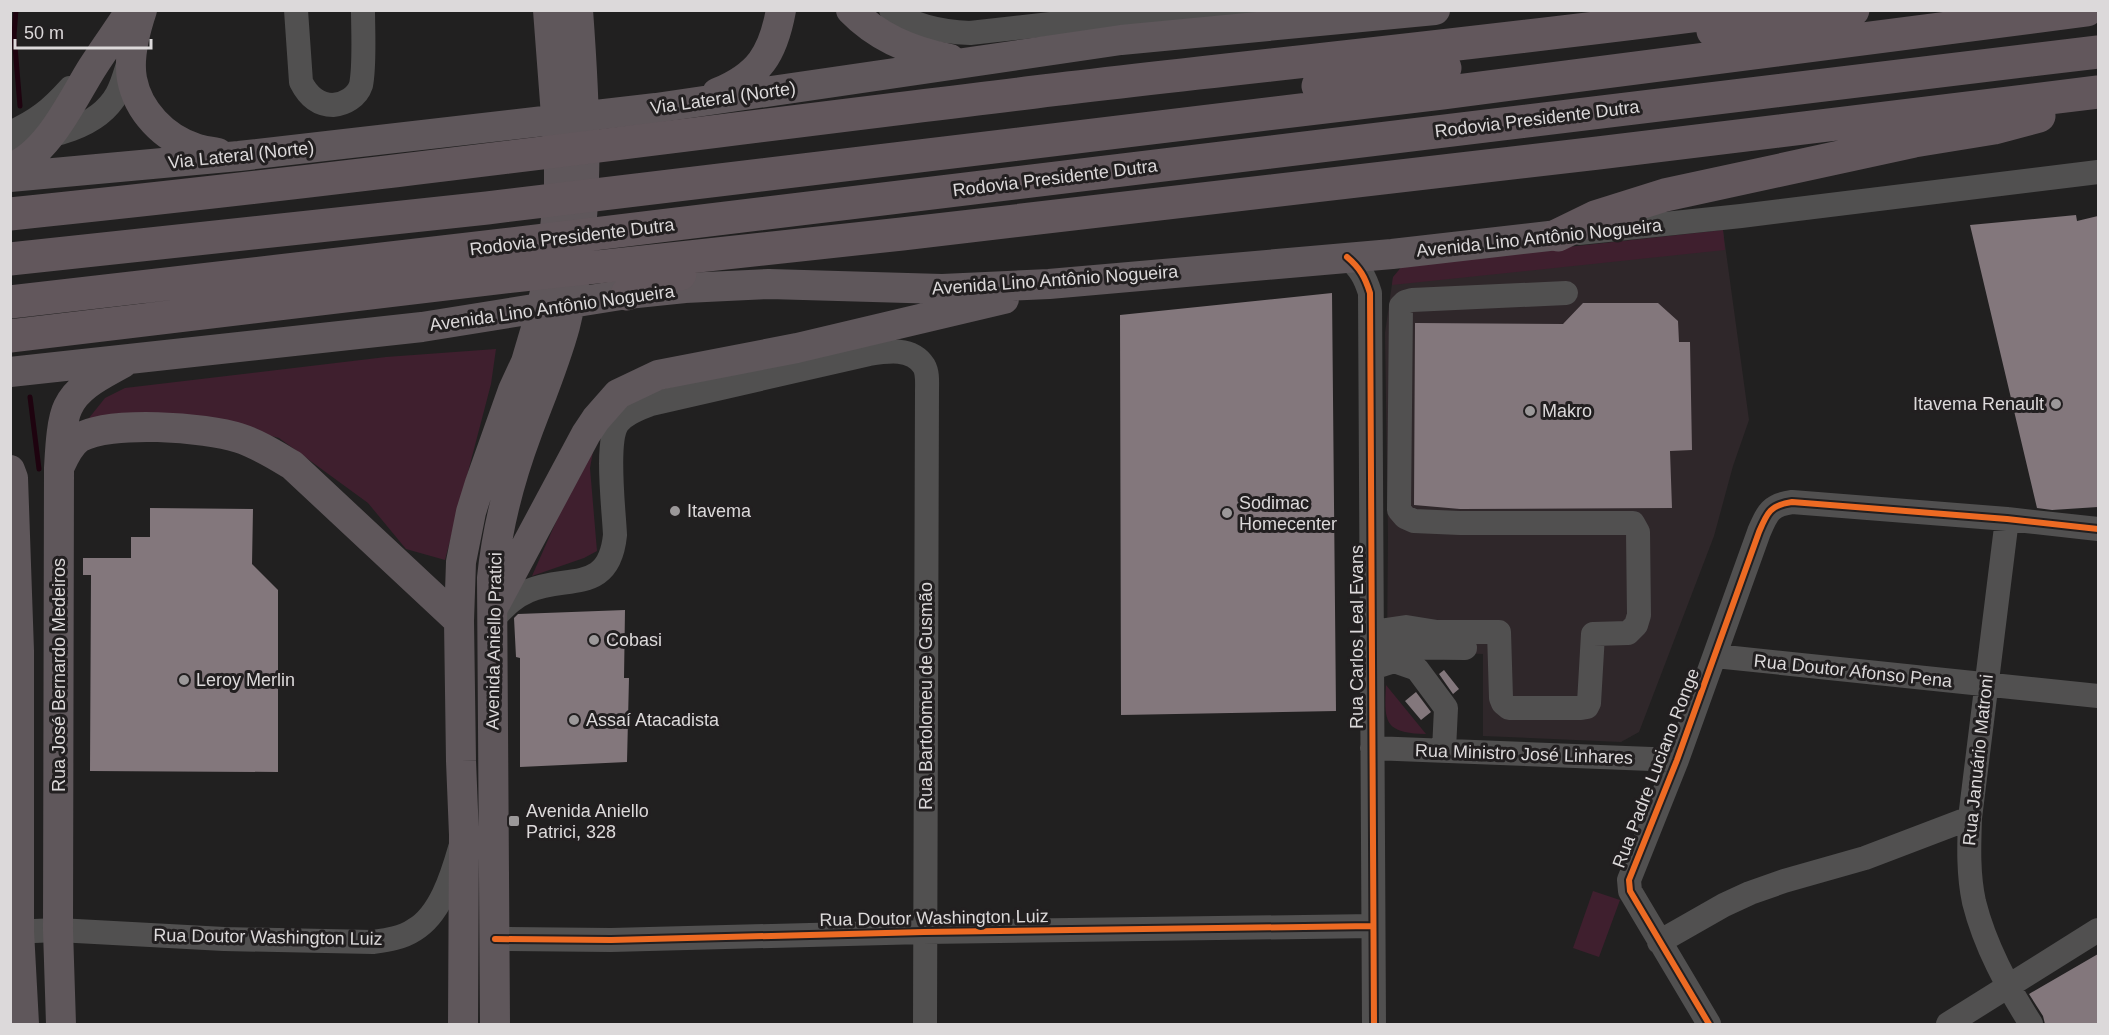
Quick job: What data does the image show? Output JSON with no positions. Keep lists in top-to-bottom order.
{
  "streets": {
    "highway": ["Rodovia Presidente Dutra"],
    "main road": [
      "Via Lateral (Norte)",
      "Avenida Lino Antônio Nogueira",
      "Avenida Aniello Pratici",
      "Rua José Bernardo Medeiros"
    ],
    "street": [
      "Rua Carlos Leal Evans",
      "Rua Doutor Afonso Pena",
      "Rua Bartolomeu de Gusmão",
      "Rua Ministro José Linhares",
      "Rua Januário Matroni",
      "Rua Padre Luciano Ronge",
      "Rua Doutor Washington Luiz"
    ]
  },
  "crossings": [
    ["Avenida Lino Antônio Nogueira", "Rua Carlos Leal Evans"],
    ["Avenida Lino Antônio Nogueira", "Rua José Bernardo Medeiros"],
    ["Rua Carlos Leal Evans", "Rua Ministro José Linhares"],
    ["Rua Carlos Leal Evans", "Rua Doutor Washington Luiz"],
    ["Avenida Aniello Pratici", "Rua Bartolomeu de Gusmão"],
    ["Avenida Aniello Pratici", "Rua Doutor Washington Luiz"],
    ["Rua Doutor Afonso Pena", "Rua Januário Matroni"],
    ["Rua Doutor Afonso Pena", "Rua Padre Luciano Ronge"],
    ["Rua José Bernardo Medeiros", "Rua Doutor Washington Luiz"],
    ["Rua Bartolomeu de Gusmão", "Rua Doutor Washington Luiz"],
    ["Rua Ministro José Linhares", "Rua Padre Luciano Ronge"],
    ["Rua Januário Matroni", "Rua Padre Luciano Ronge"]
  ],
  "places": {
    "other": [
      "Itavema Renault",
      "Makro",
      "Itavema",
      "Sodimac Homecenter",
      "Cobasi",
      "Leroy Merlin",
      "Assaí Atacadista"
    ],
    "transit": ["Avenida Aniello Patrici, 328"]
  },
  "scale_bar": "50 m"
}
